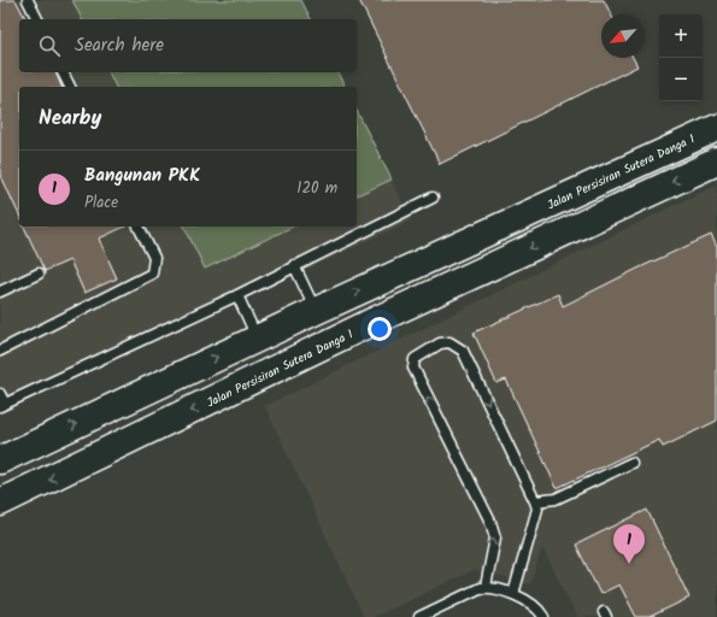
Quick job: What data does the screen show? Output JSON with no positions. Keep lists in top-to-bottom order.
{
  "streets": {
    "main road": ["Jalan Persisiran Sutera Danga 1"]
  },
  "north": "bottom left",
  "page": {
    "map_buttons": ["+", "−"],
    "search": "Search here",
    "heading": "Nearby",
    "list": [
      {
        "mark": "1",
        "name": "Bangunan PKK",
        "note": "Place",
        "value": "120 m"
      }
    ],
    "pins": "1"
  }
}
